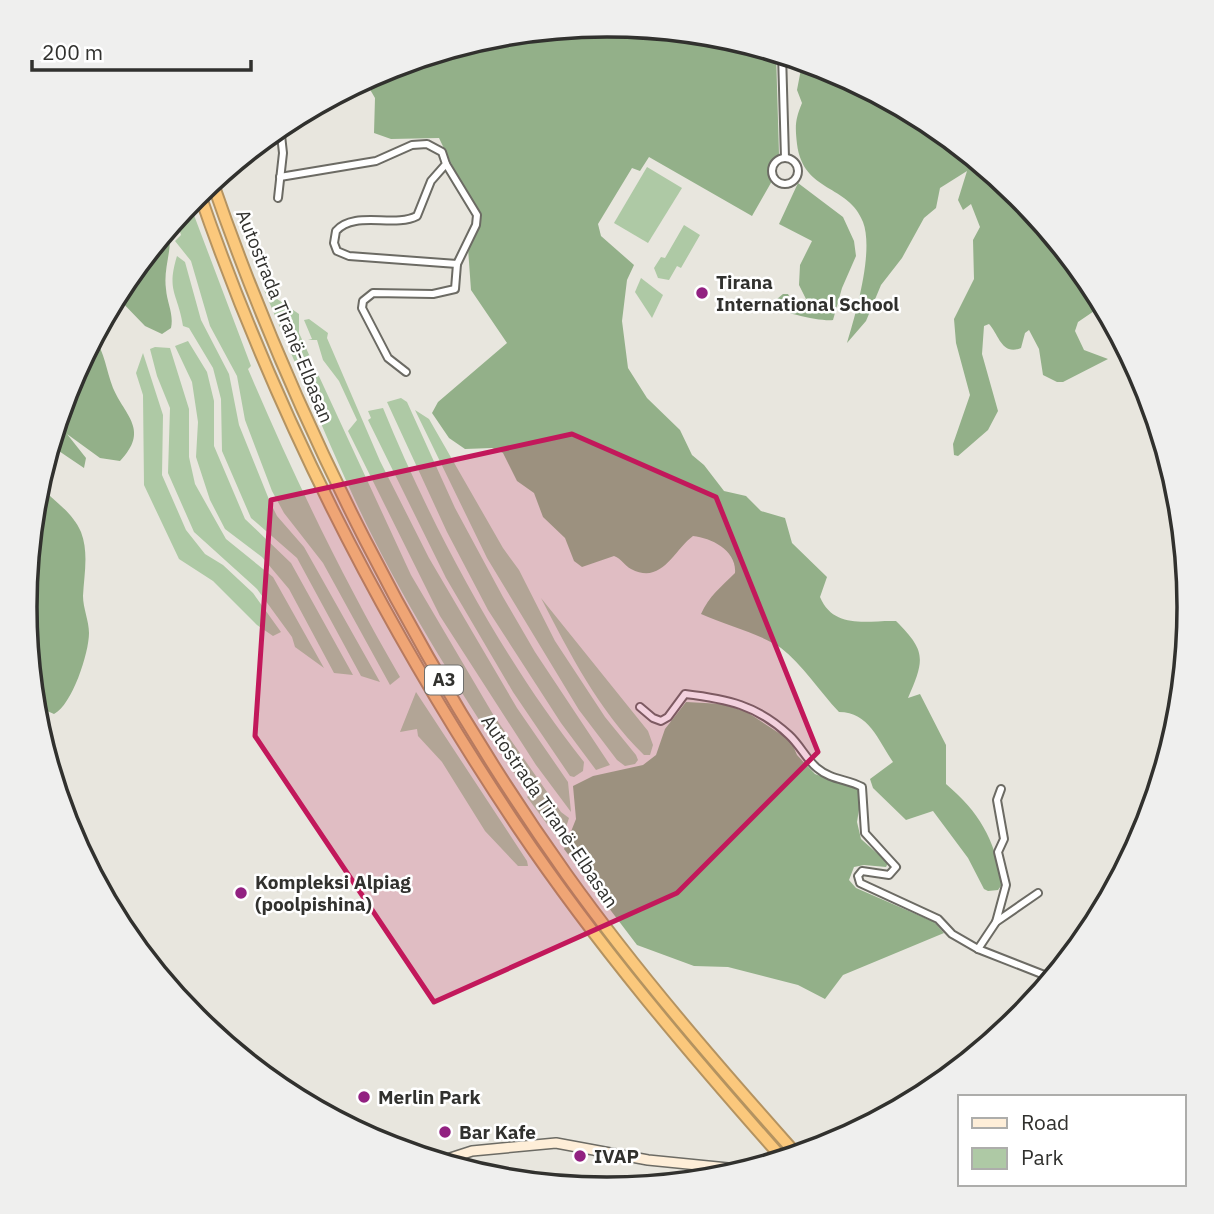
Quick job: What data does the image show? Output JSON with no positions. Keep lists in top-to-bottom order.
{
  "streets": {
    "highway": ["Autostrada Tiranë-Elbasan", "A3"]
  },
  "places": [
    "Tirana International School",
    "Kompleksi Alpiag (poolpishina)",
    "Merlin Park",
    "Bar Kafe",
    "IVAP"
  ],
  "legend": ["Road", "Park"],
  "scale_bar": "200 m"
}
